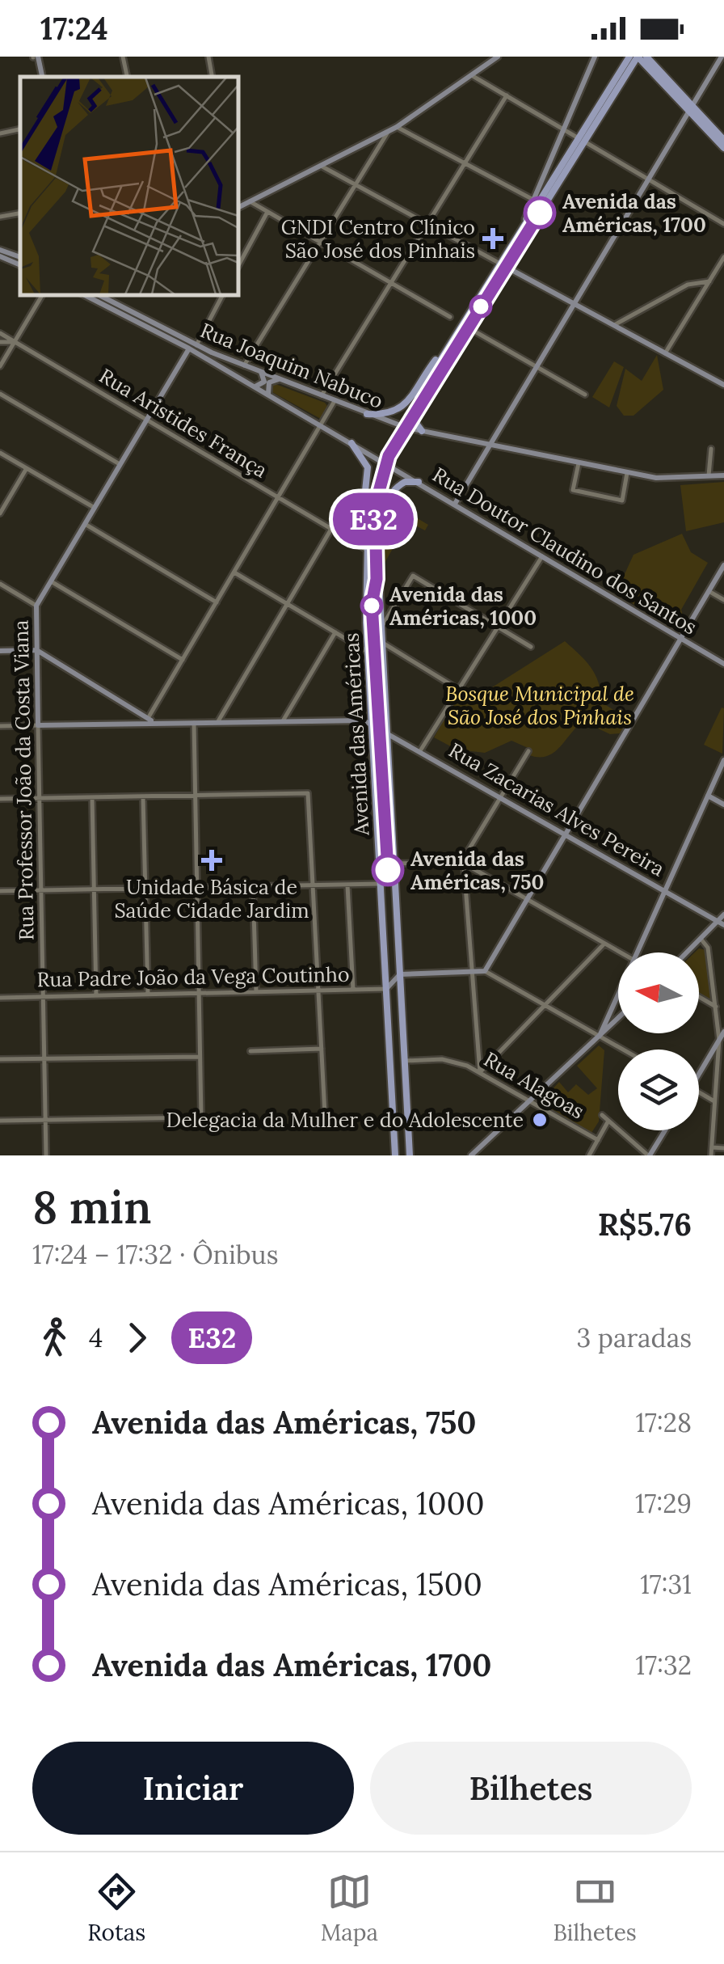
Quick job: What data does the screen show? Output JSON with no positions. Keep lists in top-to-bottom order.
{
  "streets": {
    "main road": [
      "Rua Joaquim Nabuco",
      "Rua Doutor Claudino dos Santos",
      "Avenida das Américas",
      "Rua Professor João da Costa Viana",
      "Rua Zacarias Alves Pereira"
    ],
    "street": ["Rua Aristides França", "Rua Padre João da Vega Coutinho", "Rua Alagoas"]
  },
  "crossings": [
    ["Rua Joaquim Nabuco", "Rua Doutor Claudino dos Santos"],
    ["Rua Joaquim Nabuco", "Rua Professor João da Costa Viana"],
    ["Rua Aristides França", "Avenida das Américas"],
    ["Rua Aristides França", "Rua Professor João da Costa Viana"],
    ["Avenida das Américas", "Rua Zacarias Alves Pereira"],
    ["Avenida das Américas", "Rua Padre João da Vega Coutinho"],
    ["Avenida das Américas", "Rua Alagoas"],
    ["Rua Professor João da Costa Viana", "Rua Zacarias Alves Pereira"],
    ["Rua Professor João da Costa Viana", "Rua Padre João da Vega Coutinho"]
  ],
  "parks": ["Bosque Municipal de São José dos Pinhais"],
  "places": {
    "other": [
      "Avenida das Américas, 1700",
      "Avenida das Américas, 1000",
      "Avenida das Américas, 750",
      "Delegacia da Mulher e do Adolescente"
    ],
    "health": ["GNDI Centro Clínico São José dos Pinhais", "Unidade Básica de Saúde Cidade Jardim"]
  },
  "lines": ["bus line E32"],
  "north": "left",
  "page": {
    "status": "17:24",
    "on_map": "E32",
    "heading": ["8 min", "17:24 – 17:32 · Ônibus", "R$5.76"],
    "legs": ["4", "E32", "3 paradas"],
    "list": [
      {
        "name": "Avenida das Américas, 750",
        "value": "17:28"
      },
      {
        "name": "Avenida das Américas, 1000",
        "value": "17:29"
      },
      {
        "name": "Avenida das Américas, 1500",
        "value": "17:31"
      },
      {
        "name": "Avenida das Américas, 1700",
        "value": "17:32"
      }
    ],
    "buttons": ["Iniciar", "Bilhetes"],
    "tabs": ["Rotas", "Mapa", "Bilhetes"]
  }
}
